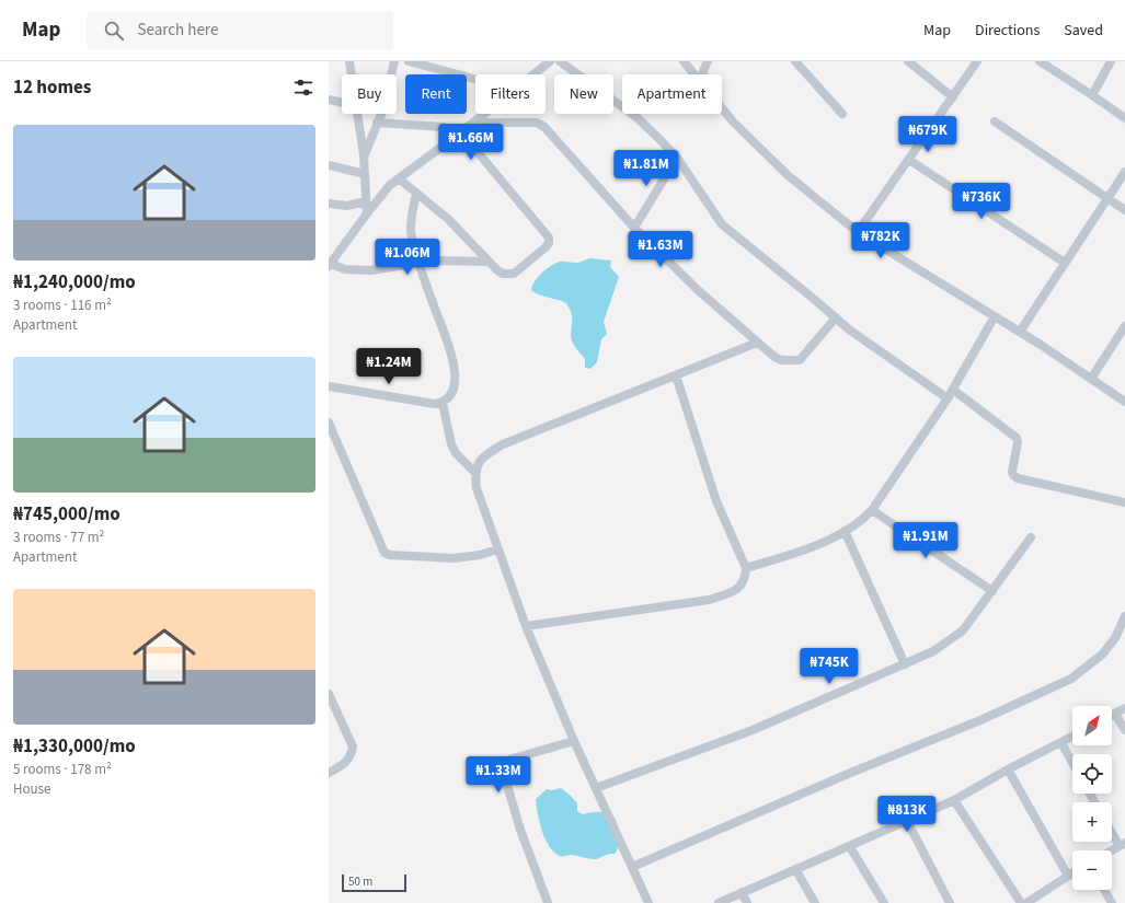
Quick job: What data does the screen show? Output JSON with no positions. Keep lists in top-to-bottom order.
{
  "scale_bar": "50 m",
  "north": "top right",
  "page": {
    "header": "Map",
    "search": "Search here",
    "nav": ["Map", "Directions", "Saved"],
    "heading": "12 homes",
    "chip": [
      "Buy",
      "Rent",
      "Filters",
      "New",
      "Apartment"
    ],
    "list": [
      {
        "name": "₦1,240,000/mo",
        "note": "3 rooms · 116 m² · Apartment"
      },
      {
        "name": "₦745,000/mo",
        "note": "3 rooms · 77 m² · Apartment"
      },
      {
        "name": "₦1,330,000/mo",
        "note": "5 rooms · 178 m² · House"
      }
    ],
    "price": [
      "₦679K",
      "₦1.66M",
      "₦1.81M",
      "₦736K",
      "₦782K",
      "₦1.63M",
      "₦1.06M",
      "₦1.24M",
      "₦1.91M",
      "₦745K",
      "₦1.33M",
      "₦813K"
    ],
    "map_buttons": ["+", "−"],
    "scale": "50 m"
  }
}
